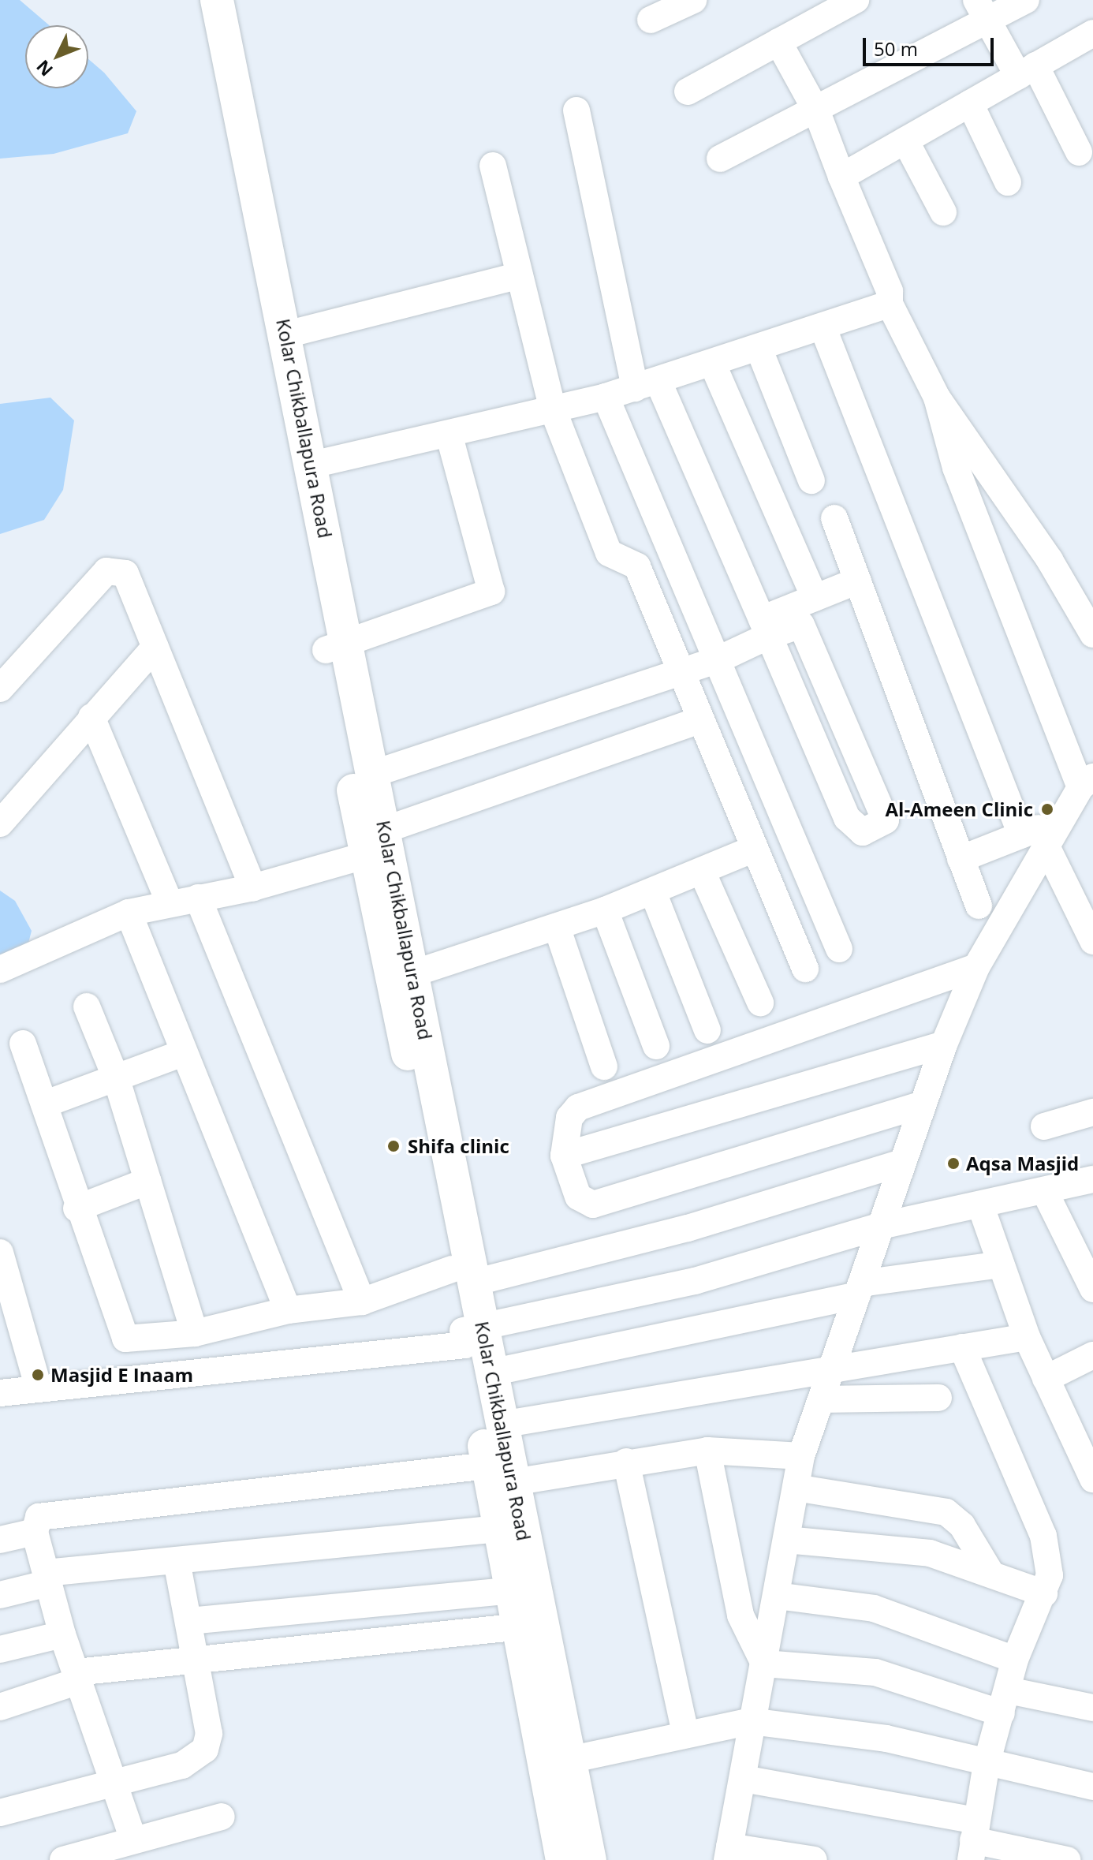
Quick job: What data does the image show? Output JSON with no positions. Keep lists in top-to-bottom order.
{
  "streets": {
    "main road": ["Kolar Chikballapura Road"]
  },
  "places": [
    "Al-Ameen Clinic",
    "Shifa clinic",
    "Aqsa Masjid",
    "Masjid E Inaam"
  ],
  "scale_bar": "50 m",
  "north": "bottom left"
}
